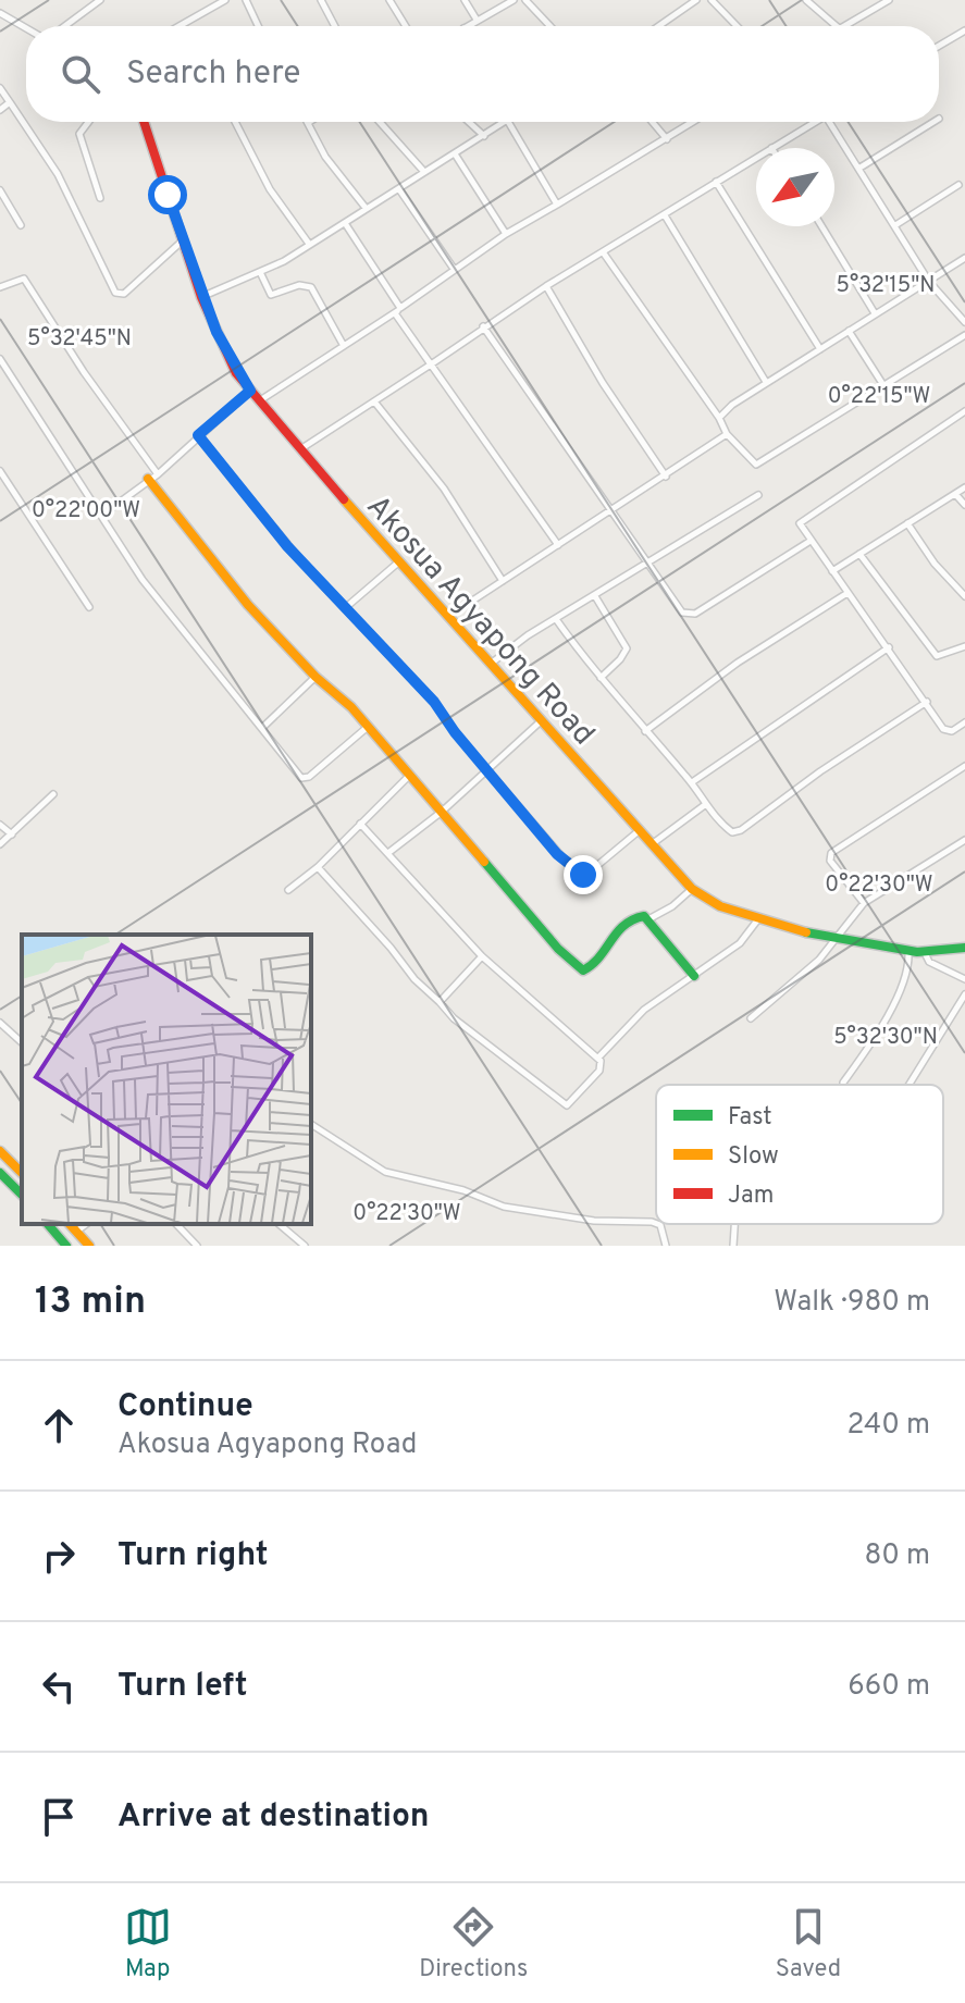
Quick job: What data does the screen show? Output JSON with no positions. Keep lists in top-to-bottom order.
{
  "streets": {
    "main road": ["Akosua Agyapong Road"]
  },
  "legend": ["Fast", "Slow", "Jam"],
  "north": "bottom left",
  "page": {
    "search": "Search here",
    "heading": ["13 min", "Walk · 980 m"],
    "list": [
      ["Continue", "Akosua Agyapong Road", "240 m"],
      ["Turn right", "80 m"],
      ["Turn left", "660 m"],
      "Arrive at destination"
    ],
    "nav": ["Map", "Directions", "Saved"]
  },
  "coordinates": [
    "5°32'15\"N",
    "5°32'45\"N",
    "0°22'15\"W",
    "0°22'00\"W",
    "0°22'30\"W",
    "5°32'30\"N"
  ]
}
